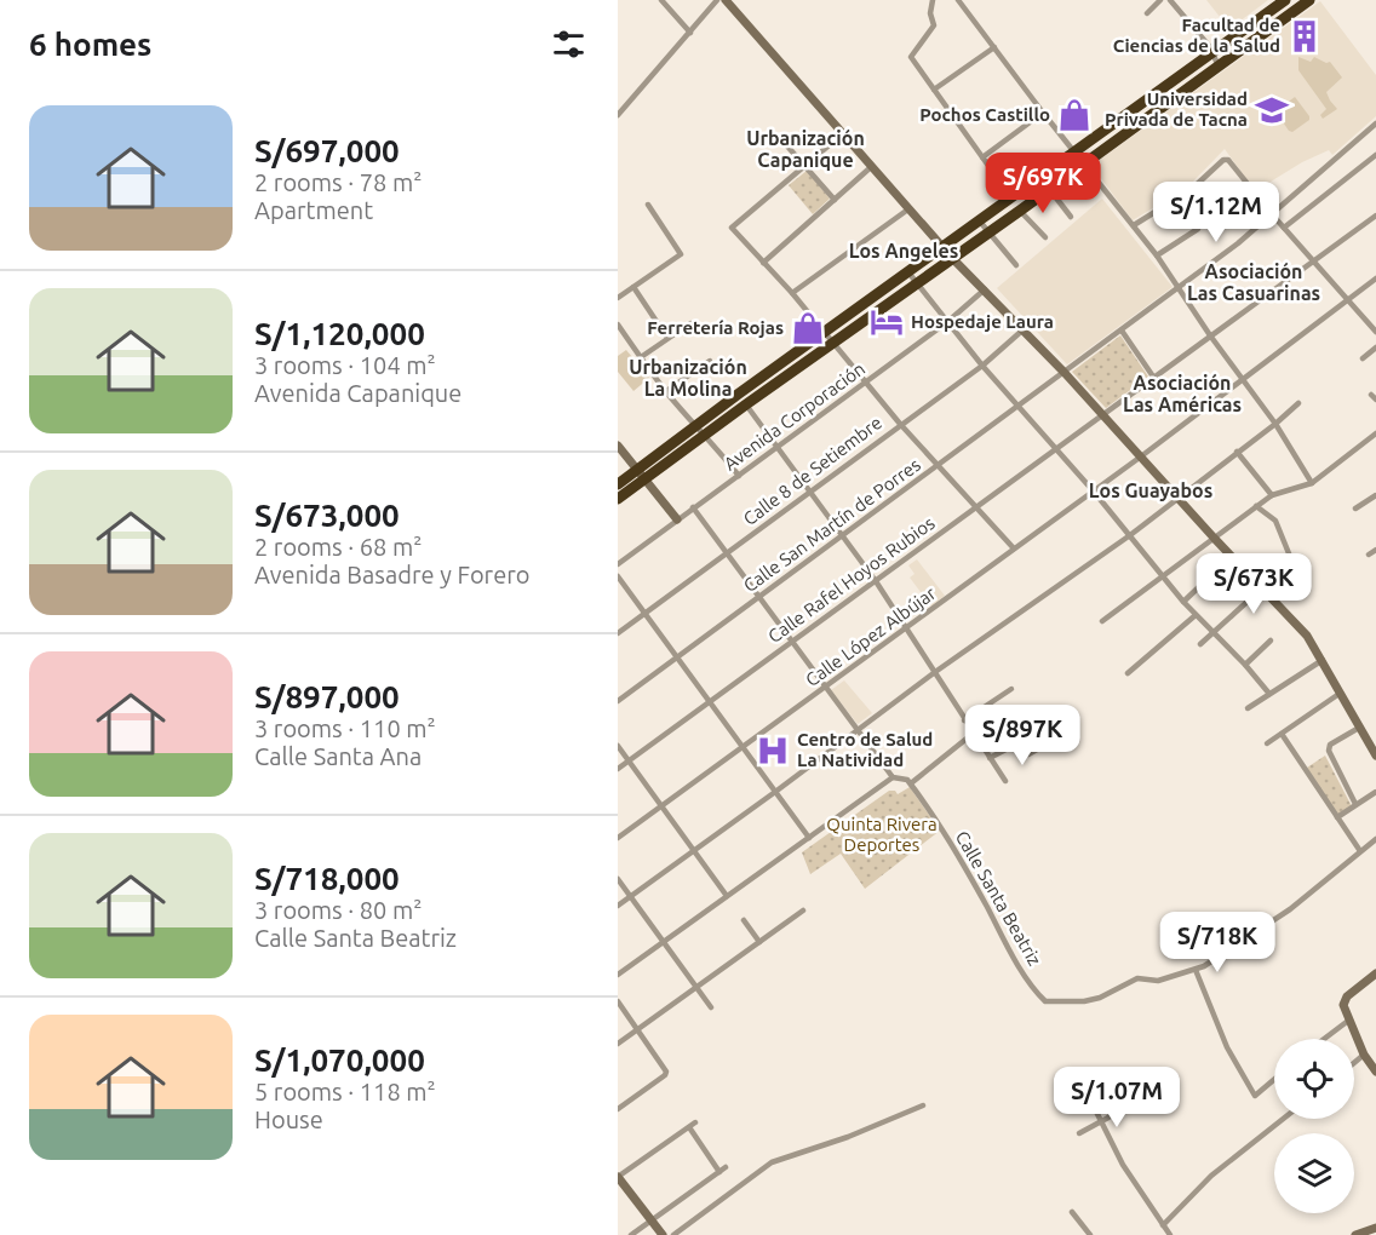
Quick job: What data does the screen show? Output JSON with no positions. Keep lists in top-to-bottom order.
{
  "streets": {
    "street": [
      "Avenida Corporación",
      "Calle 8 de Setiembre",
      "Calle San Martín de Porres",
      "Calle Rafel Hoyos Rubios",
      "Calle López Albújar",
      "Calle Santa Beatriz"
    ]
  },
  "districts": [
    "Urbanización Capanique",
    "Los Angeles",
    "Asociación Las Casuarinas",
    "Urbanización La Molina",
    "Asociación Las Américas",
    "Los Guayabos"
  ],
  "parks": ["Quinta Rivera Deportes"],
  "places": {
    "building": ["Facultad de Ciencias de la Salud"],
    "school or university": ["Universidad Privada de Tacna"],
    "shop": ["Pochos Castillo", "Ferretería Rojas"],
    "hotel": ["Hospedaje Laura"],
    "hospital": ["Centro de Salud La Natividad"]
  },
  "page": {
    "heading": "6 homes",
    "list": [
      {
        "name": "S/697,000",
        "note": "2 rooms · 78 m² · Apartment"
      },
      {
        "name": "S/1,120,000",
        "note": "3 rooms · 104 m² · Avenida Capanique"
      },
      {
        "name": "S/673,000",
        "note": "2 rooms · 68 m² · Avenida Basadre y Forero"
      },
      {
        "name": "S/897,000",
        "note": "3 rooms · 110 m² · Calle Santa Ana"
      },
      {
        "name": "S/718,000",
        "note": "3 rooms · 80 m² · Calle Santa Beatriz"
      },
      {
        "name": "S/1,070,000",
        "note": "5 rooms · 118 m² · House"
      }
    ],
    "price": [
      "S/697K",
      "S/1.12M",
      "S/673K",
      "S/897K",
      "S/718K",
      "S/1.07M"
    ]
  }
}
